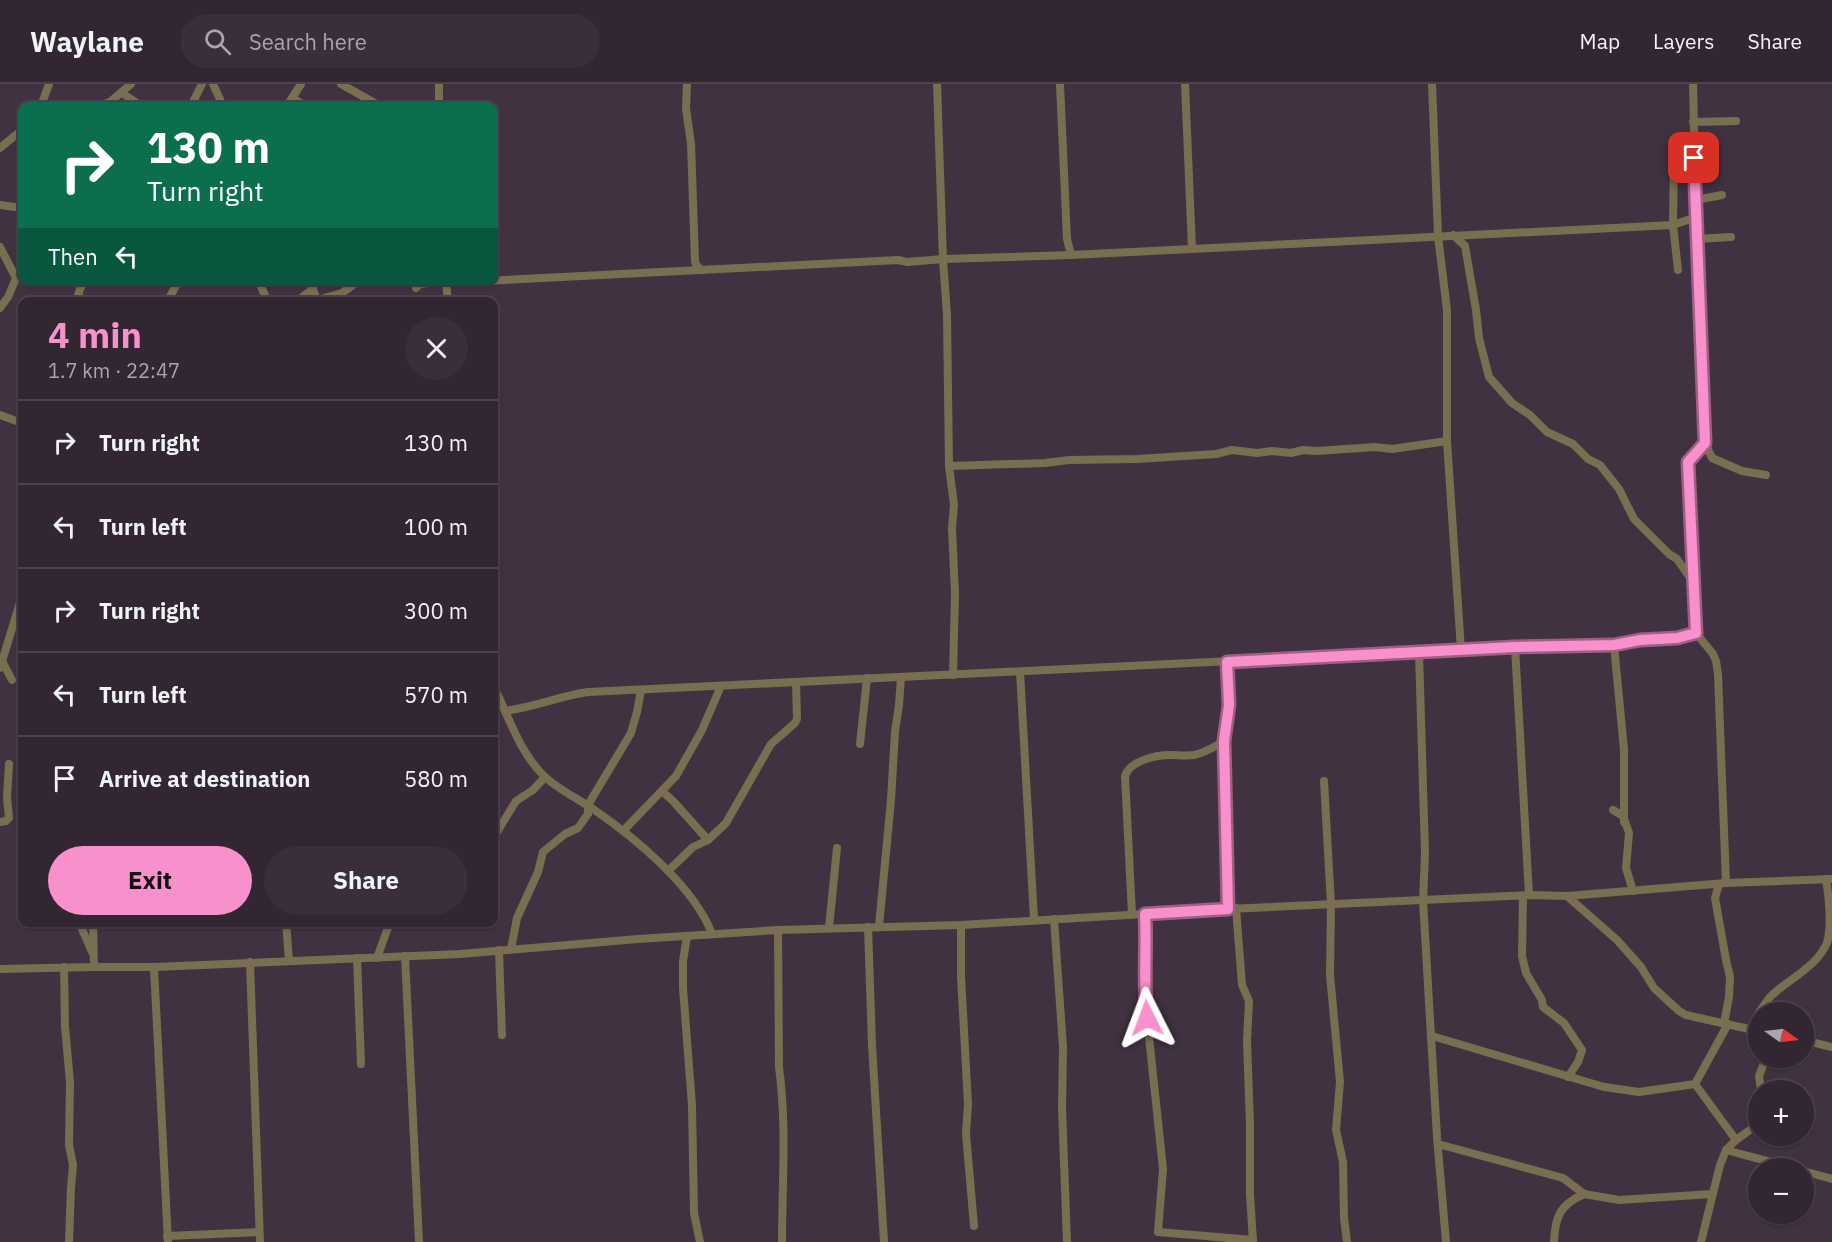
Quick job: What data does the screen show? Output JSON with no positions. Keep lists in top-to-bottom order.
{
  "north": "right",
  "page": {
    "header": "Waylane",
    "search": "Search here",
    "nav": ["Map", "Layers", "Share"],
    "turn": ["130 m", "Turn right"],
    "then": "Then",
    "heading": ["4 min", "1.7 km · 22:47"],
    "list": [
      {
        "name": "Turn right",
        "value": "130 m"
      },
      {
        "name": "Turn left",
        "value": "100 m"
      },
      {
        "name": "Turn right",
        "value": "300 m"
      },
      {
        "name": "Turn left",
        "value": "570 m"
      },
      {
        "name": "Arrive at destination",
        "value": "580 m"
      }
    ],
    "buttons": ["Exit", "Share"],
    "map_buttons": ["+", "−"]
  }
}
